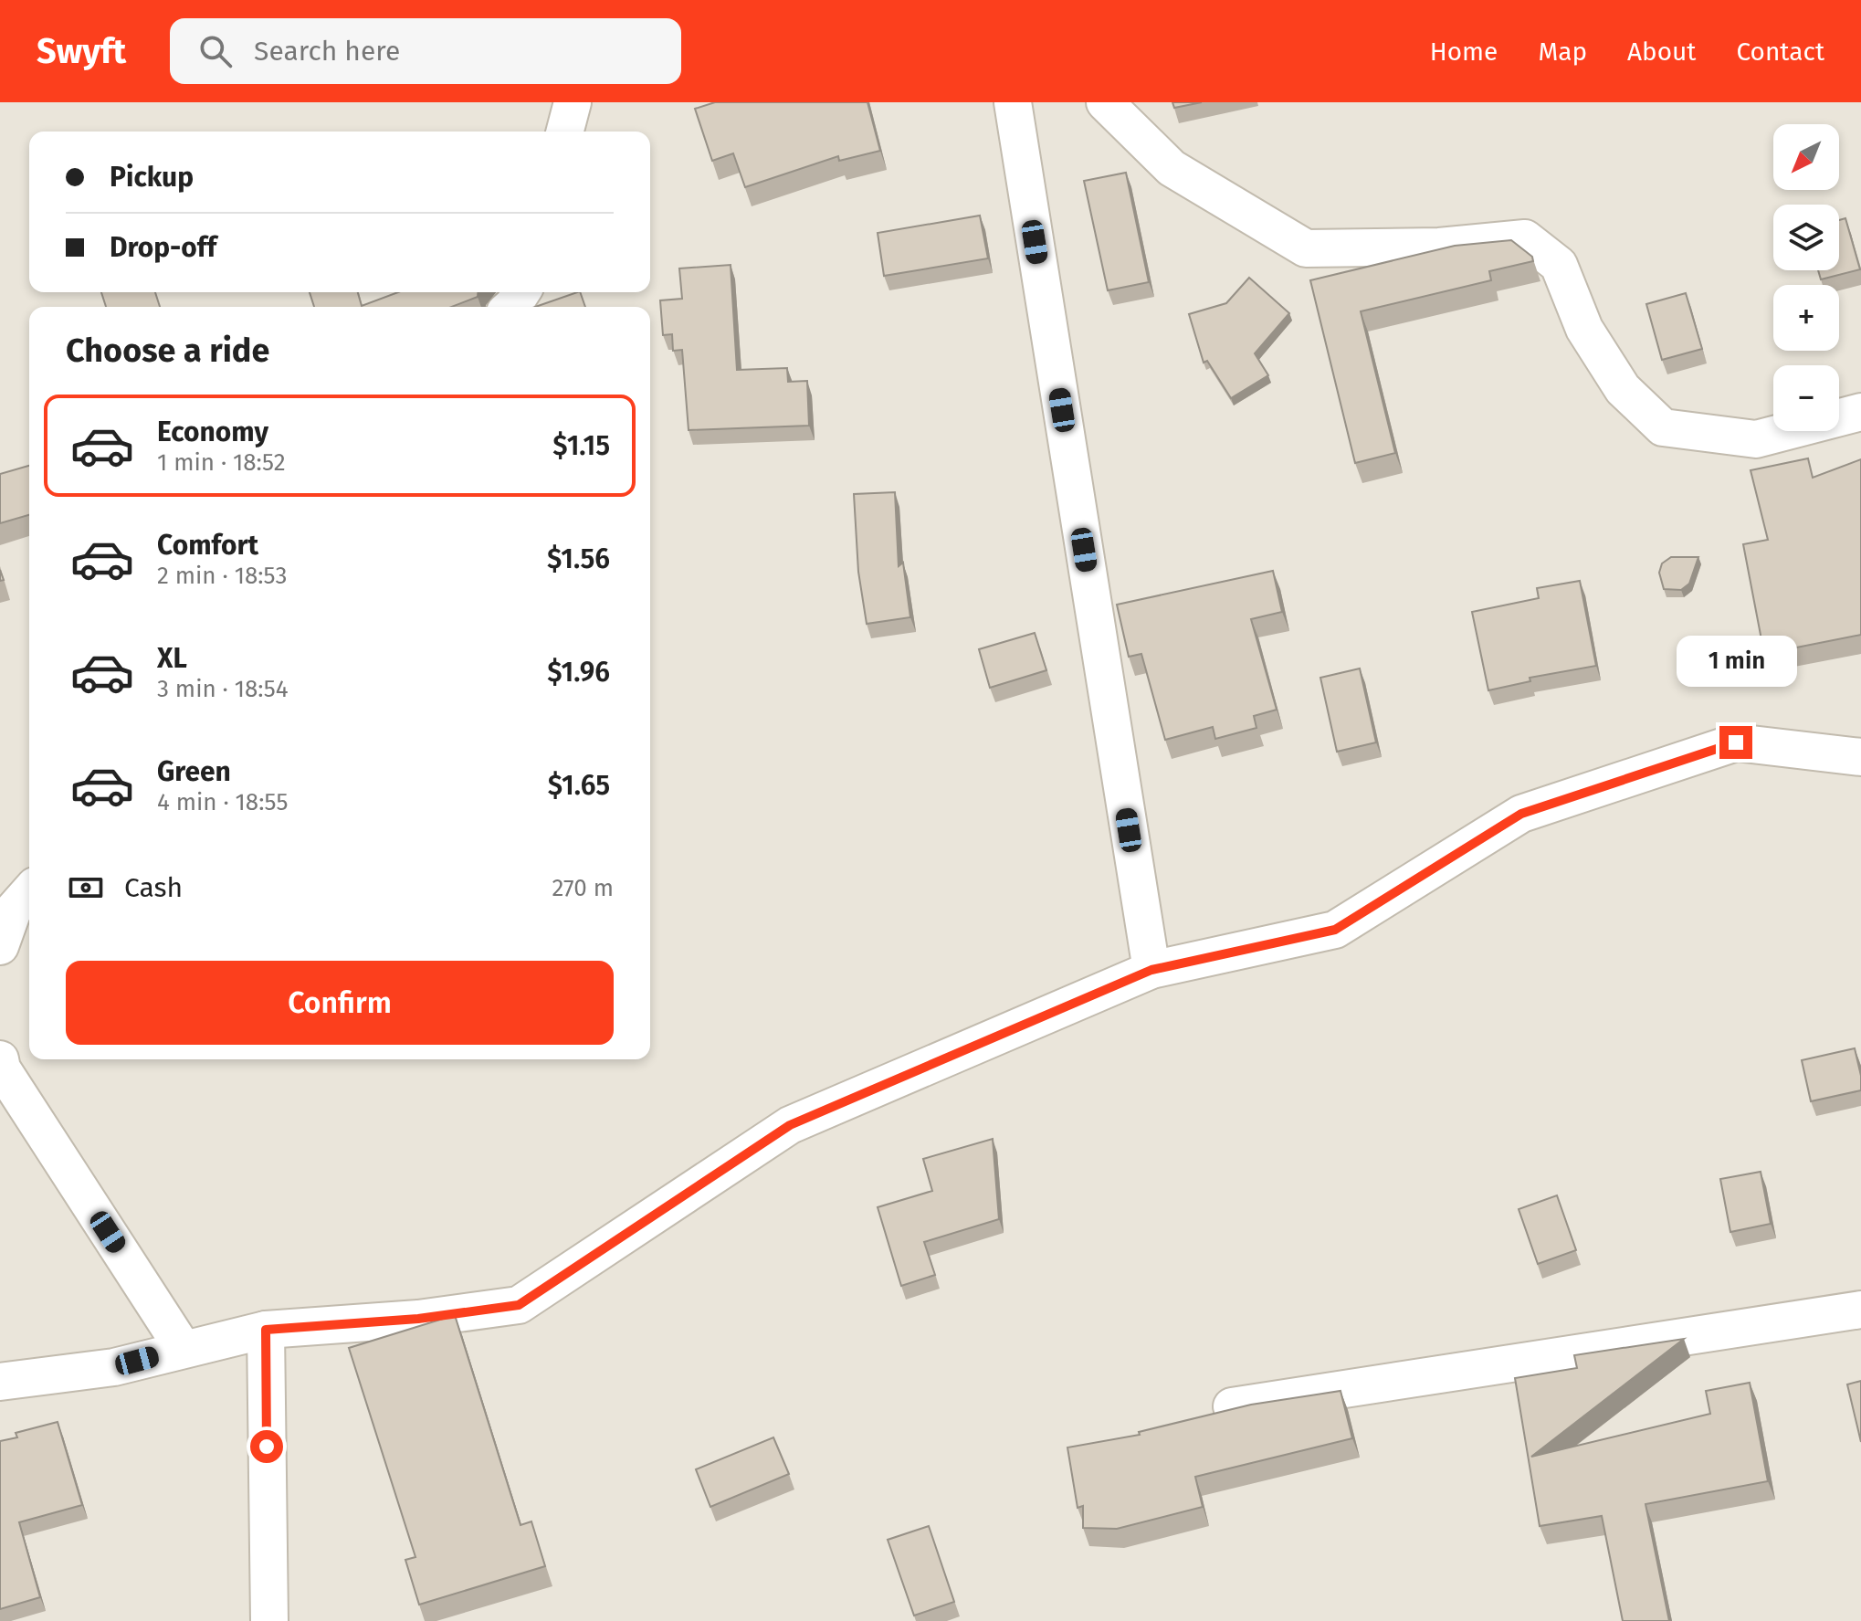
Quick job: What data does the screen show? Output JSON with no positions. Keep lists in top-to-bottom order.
{
  "north": "bottom left",
  "page": {
    "header": "Swyft",
    "search": "Search here",
    "nav": [
      "Home",
      "Map",
      "About",
      "Contact"
    ],
    "map_buttons": ["+", "−"],
    "banner": ["Pickup", "Drop-off"],
    "heading": "Choose a ride",
    "list": [
      {
        "name": "Economy",
        "note": "1 min · 18:52",
        "value": "$1.15"
      },
      {
        "name": "Comfort",
        "note": "2 min · 18:53",
        "value": "$1.56"
      },
      {
        "name": "XL",
        "note": "3 min · 18:54",
        "value": "$1.96"
      },
      {
        "name": "Green",
        "note": "4 min · 18:55",
        "value": "$1.65"
      }
    ],
    "bubble": "1 min",
    "pay": ["Cash", "270 m"],
    "buttons": "Confirm"
  }
}
